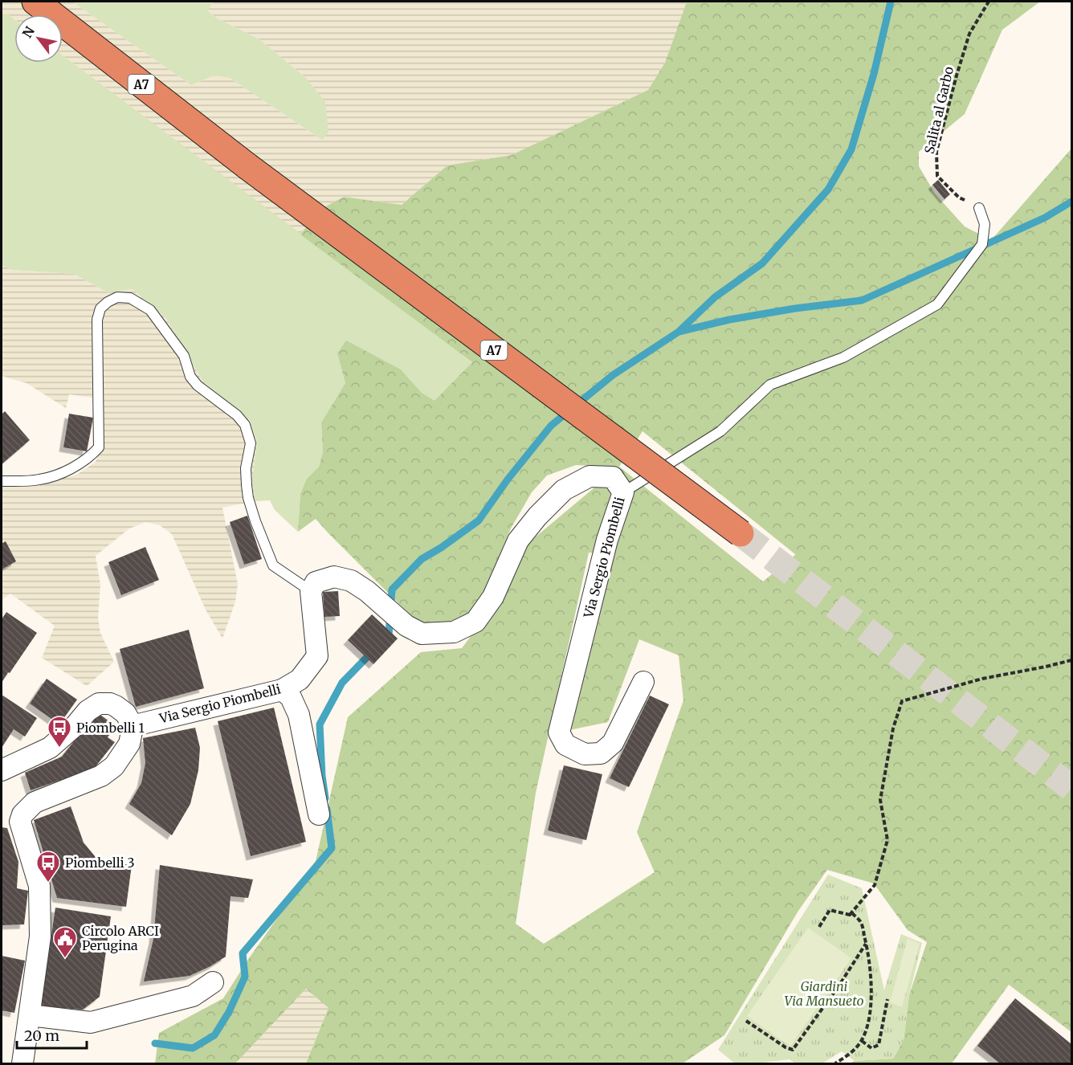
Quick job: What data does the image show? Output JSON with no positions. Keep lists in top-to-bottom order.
{
  "streets": {
    "highway": ["A7"],
    "street": ["Via Sergio Piombelli"],
    "path": ["Salita al Garbo"]
  },
  "parks": ["Giardini Via Mansueto"],
  "places": {
    "bus stop": ["Piombelli 1", "Piombelli 3"],
    "public building": ["Circolo ARCI Perugina"]
  },
  "scale_bar": "20 m",
  "north": "top left"
}
